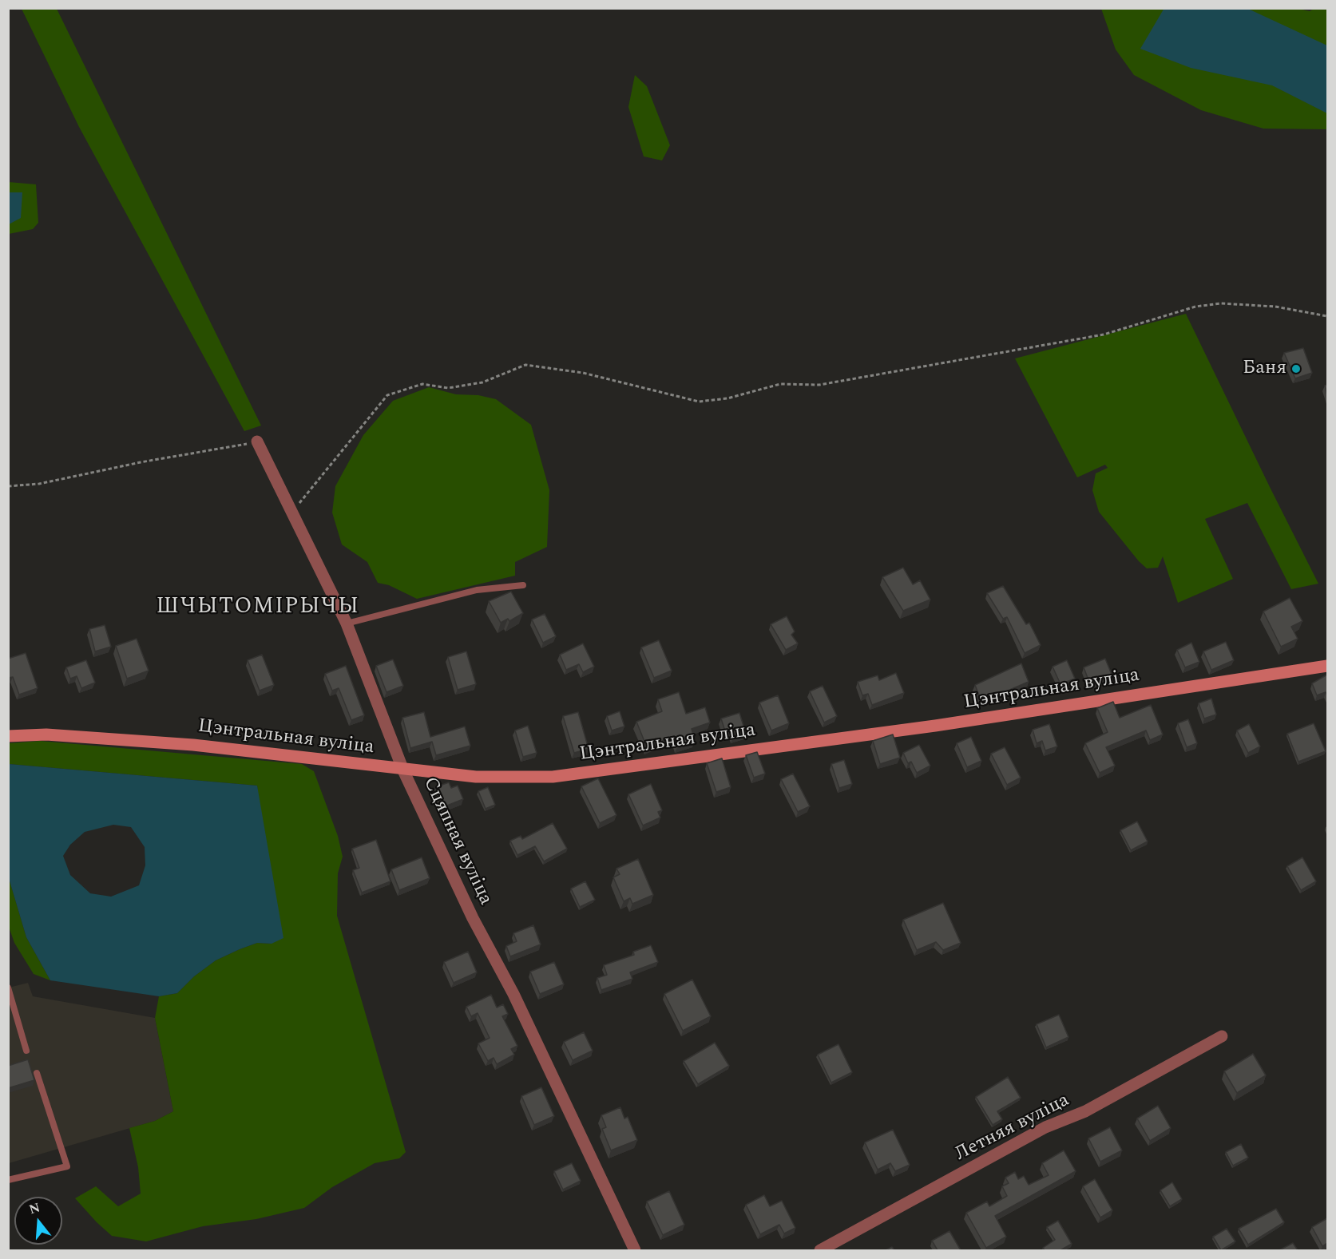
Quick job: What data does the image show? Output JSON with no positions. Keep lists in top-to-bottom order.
{
  "streets": {
    "street": ["Цэнтральная вуліца", "Сцяпная вуліца", "Летняя вуліца"]
  },
  "crossings": [
    ["Цэнтральная вуліца", "Сцяпная вуліца"]
  ],
  "districts": ["ШЧЫТОМІРЫЧЫ"],
  "places": ["Баня"],
  "north": "top"
}
